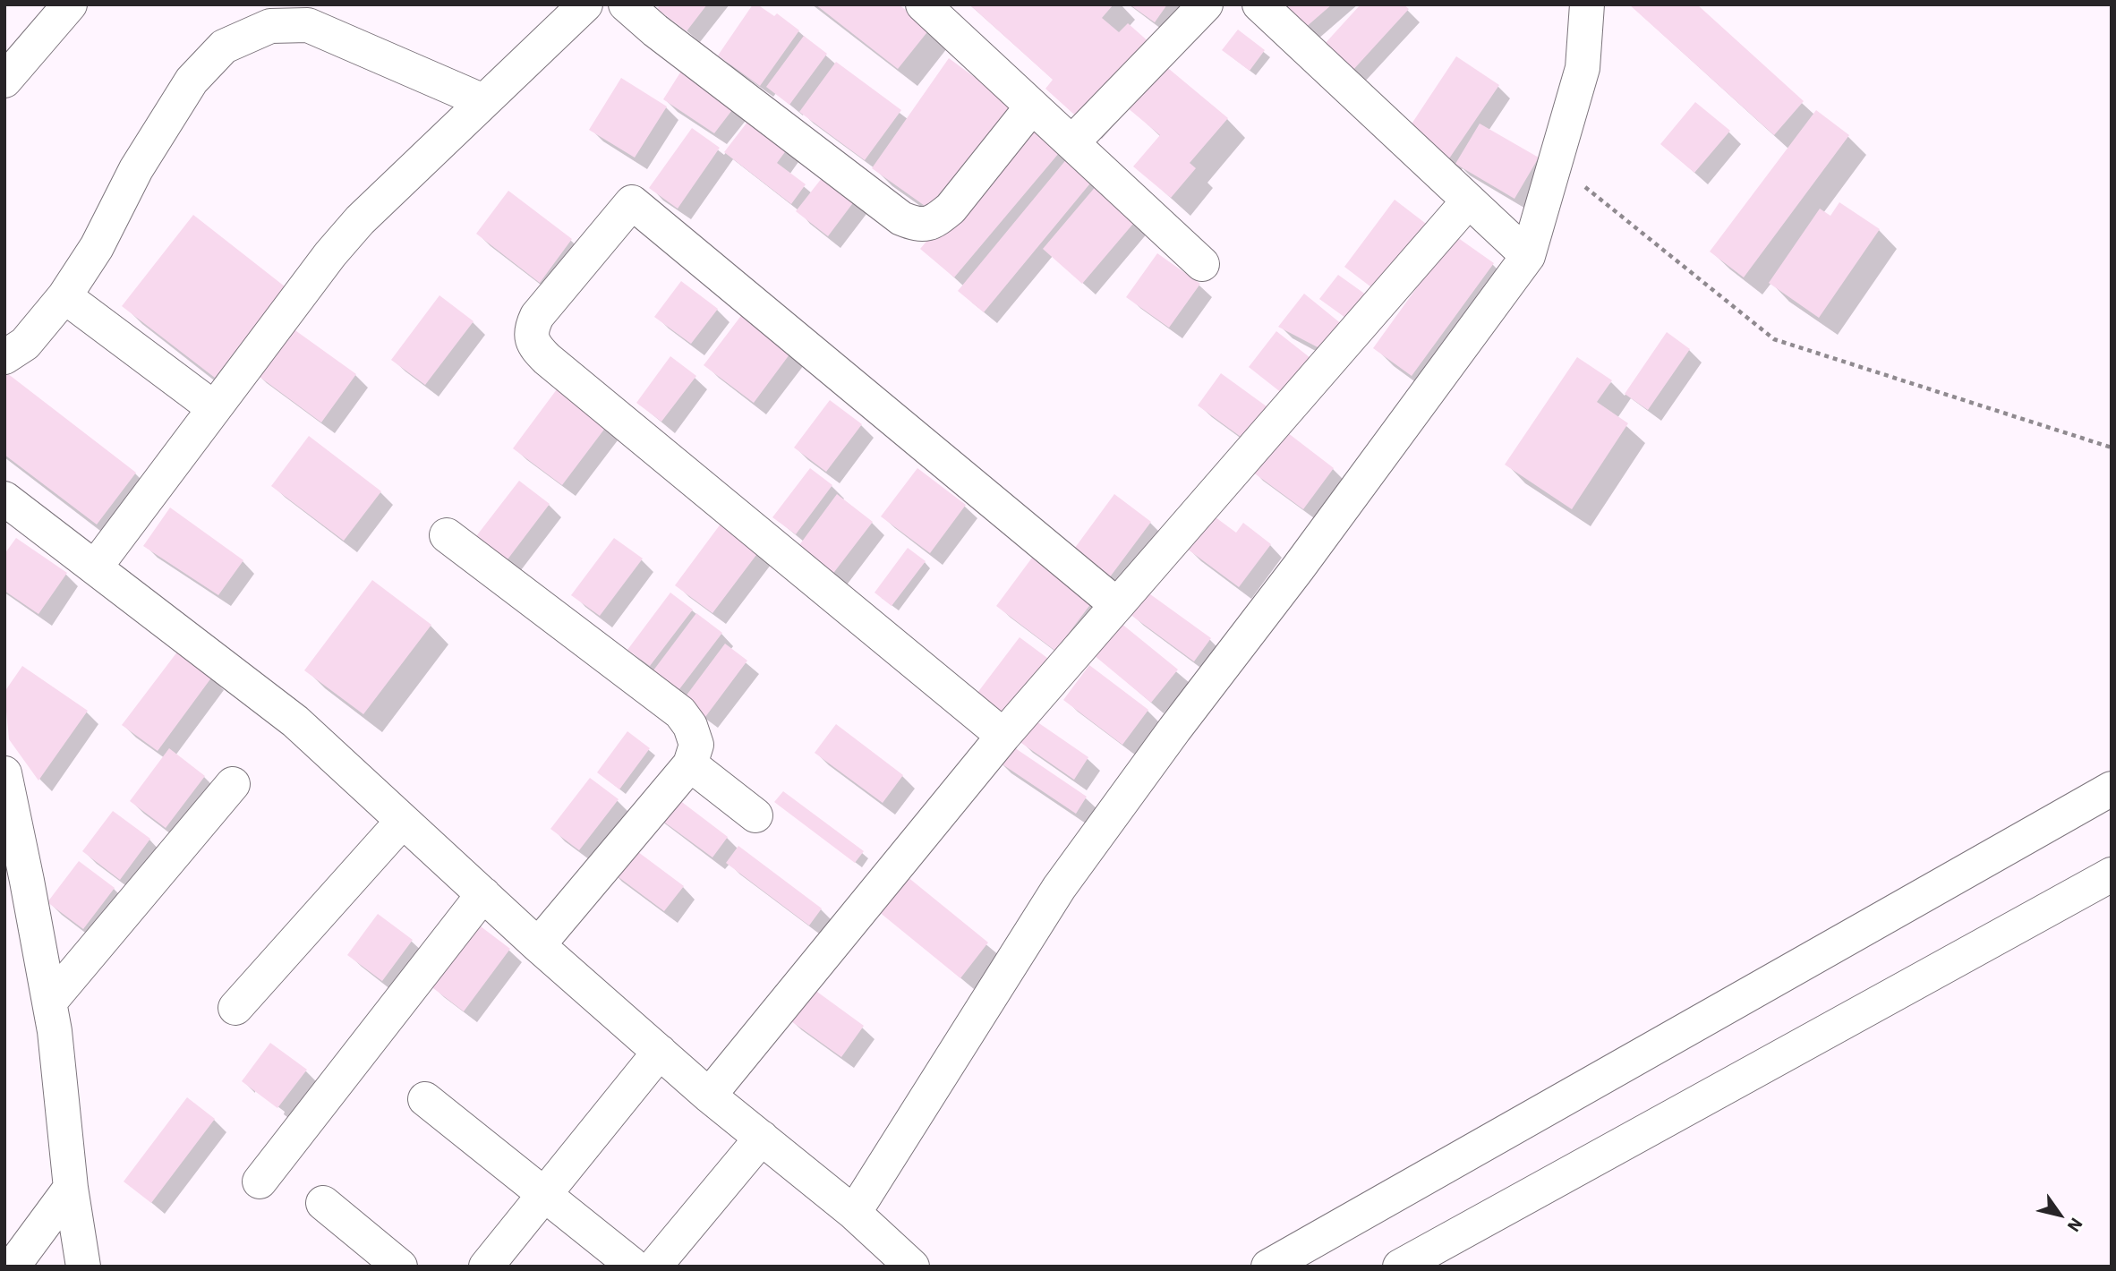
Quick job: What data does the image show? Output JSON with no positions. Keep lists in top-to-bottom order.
{
  "north": "bottom right"
}
